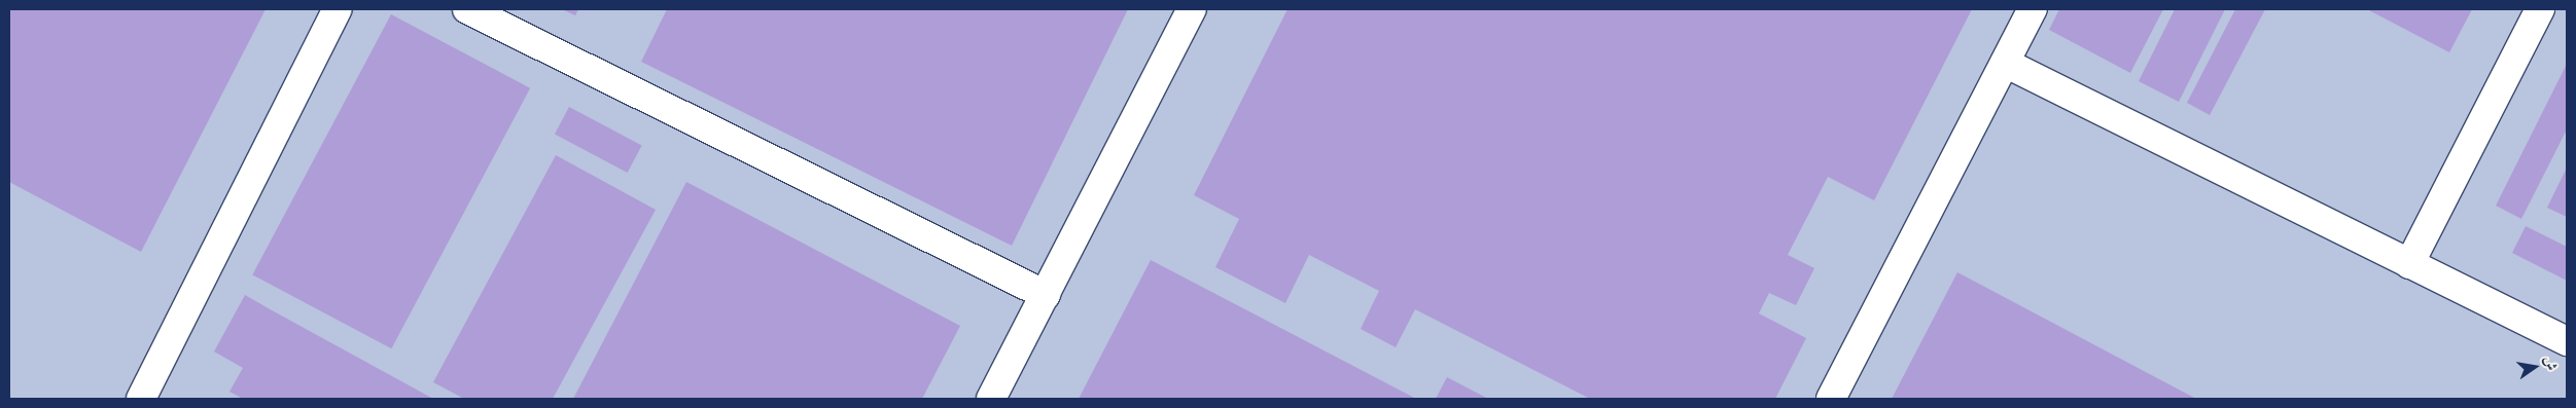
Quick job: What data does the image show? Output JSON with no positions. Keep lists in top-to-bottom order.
{
  "north": "right"
}
